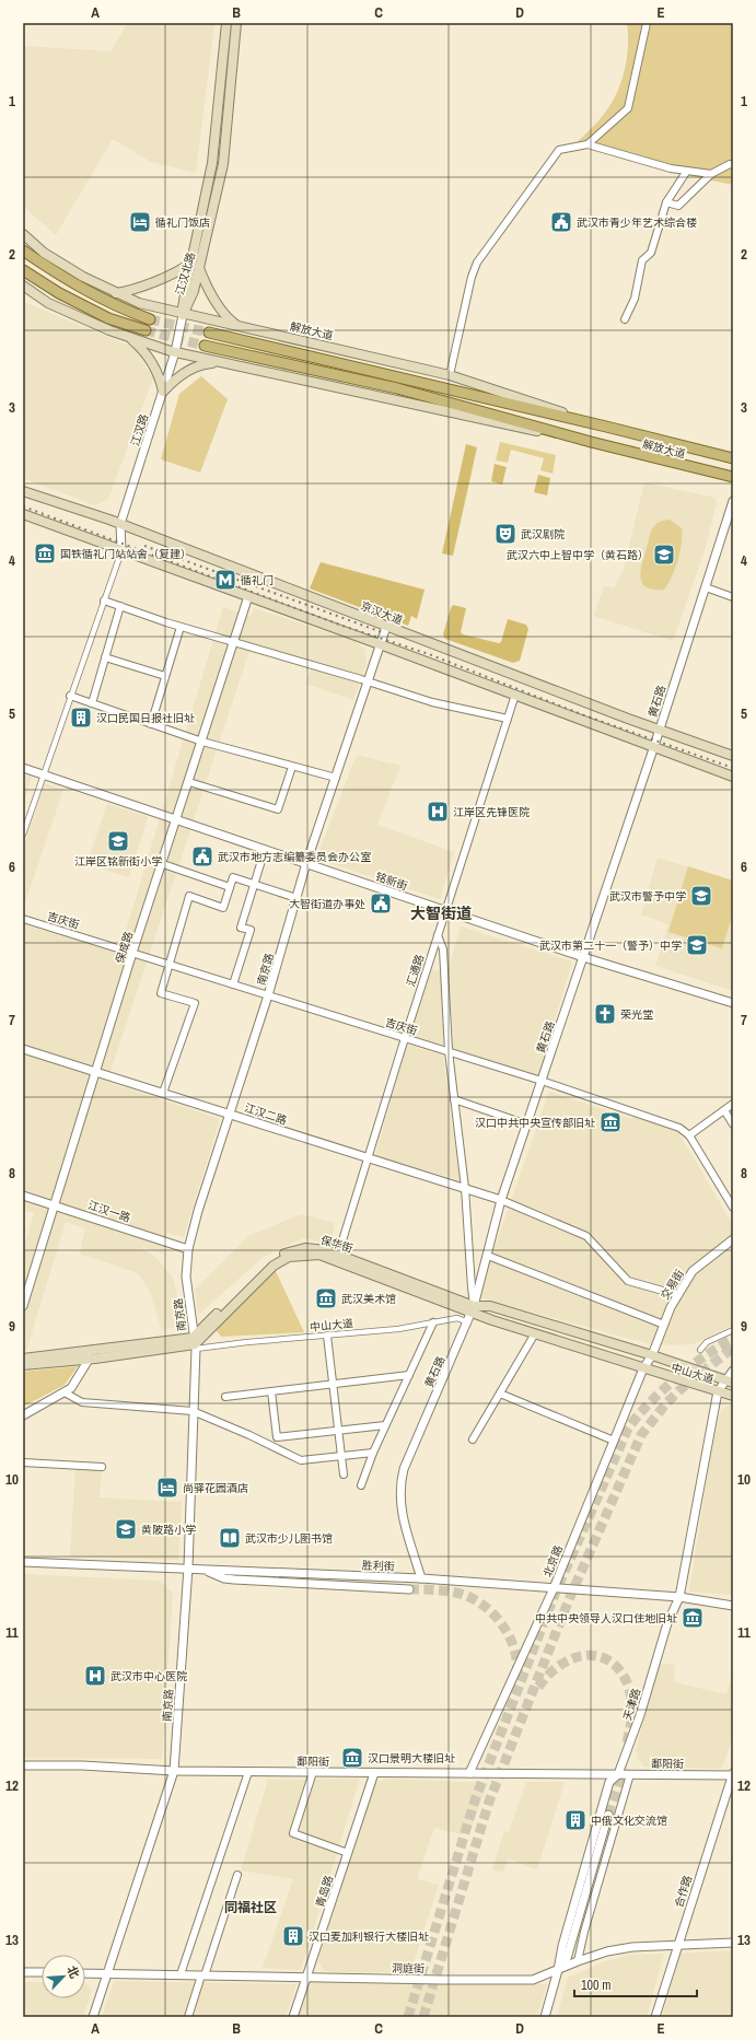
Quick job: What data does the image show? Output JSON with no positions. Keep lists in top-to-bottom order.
{
  "streets": {
    "main road": [
      "江汉北路",
      "解放大道",
      "京汉大道",
      "保华街",
      "中山大道"
    ],
    "street": [
      "江汉路",
      "黄石路",
      "铭新街",
      "吉庆街",
      "保成路",
      "南京路",
      "汇通路",
      "江汉二路",
      "江汉一路",
      "交易街",
      "北京路",
      "胜利街",
      "天津路",
      "鄱阳街",
      "青岛路",
      "合作路",
      "洞庭街"
    ]
  },
  "crossings": [
    ["江汉北路", "解放大道"],
    ["江汉北路", "江汉路"],
    ["解放大道", "江汉路"],
    ["江汉路", "京汉大道"],
    ["京汉大道", "黄石路"],
    ["京汉大道", "南京路"],
    ["黄石路", "铭新街"],
    ["黄石路", "吉庆街"],
    ["黄石路", "江汉二路"],
    ["黄石路", "保华街"],
    ["黄石路", "中山大道"],
    ["黄石路", "胜利街"],
    ["铭新街", "保成路"],
    ["铭新街", "南京路"],
    ["铭新街", "汇通路"],
    ["吉庆街", "保成路"],
    ["吉庆街", "南京路"],
    ["吉庆街", "汇通路"],
    ["保成路", "江汉二路"],
    ["保成路", "江汉一路"],
    ["南京路", "江汉二路"],
    ["南京路", "江汉一路"],
    ["南京路", "保华街"],
    ["南京路", "中山大道"],
    ["南京路", "胜利街"],
    ["南京路", "鄱阳街"],
    ["南京路", "洞庭街"],
    ["汇通路", "江汉二路"],
    ["汇通路", "保华街"],
    ["保华街", "中山大道"],
    ["交易街", "中山大道"],
    ["交易街", "北京路"],
    ["中山大道", "北京路"],
    ["中山大道", "天津路"],
    ["北京路", "胜利街"],
    ["北京路", "鄱阳街"],
    ["胜利街", "天津路"],
    ["天津路", "鄱阳街"],
    ["天津路", "洞庭街"],
    ["鄱阳街", "青岛路"],
    ["鄱阳街", "合作路"],
    ["青岛路", "洞庭街"],
    ["合作路", "洞庭街"]
  ],
  "districts": ["大智街道", "同福社区"],
  "places": {
    "hotel": ["循礼门饭店", "尚驿花园酒店"],
    "public building": ["武汉市青少年艺术综合楼", "武汉市地方志编纂委员会办公室", "大智街道办事处"],
    "theatre": ["武汉剧院"],
    "museum": [
      "国铁循礼门站站舍（复建）",
      "汉口中共中央宣传部旧址",
      "武汉美术馆",
      "中共中央领导人汉口住地旧址",
      "汉口景明大楼旧址"
    ],
    "school or university": [
      "武汉六中上智中学（黄石路）",
      "江岸区铭新街小学",
      "武汉市警予中学",
      "武汉市第二十一（警予）中学",
      "黄陂路小学"
    ],
    "metro station": ["循礼门"],
    "building": ["汉口民国日报社旧址", "中俄文化交流馆", "汉口麦加利银行大楼旧址"],
    "hospital": ["江岸区先锋医院", "武汉市中心医院"],
    "church": ["荣光堂"],
    "library": ["武汉市少儿图书馆"]
  },
  "scale_bar": "100 m",
  "north": "top right",
  "grid": {
    "columns": [
      "A",
      "B",
      "C",
      "D",
      "E"
    ],
    "rows": [
      "1",
      "2",
      "3",
      "4",
      "5",
      "6",
      "7",
      "8",
      "9",
      "10",
      "11",
      "12",
      "13"
    ]
  }
}
